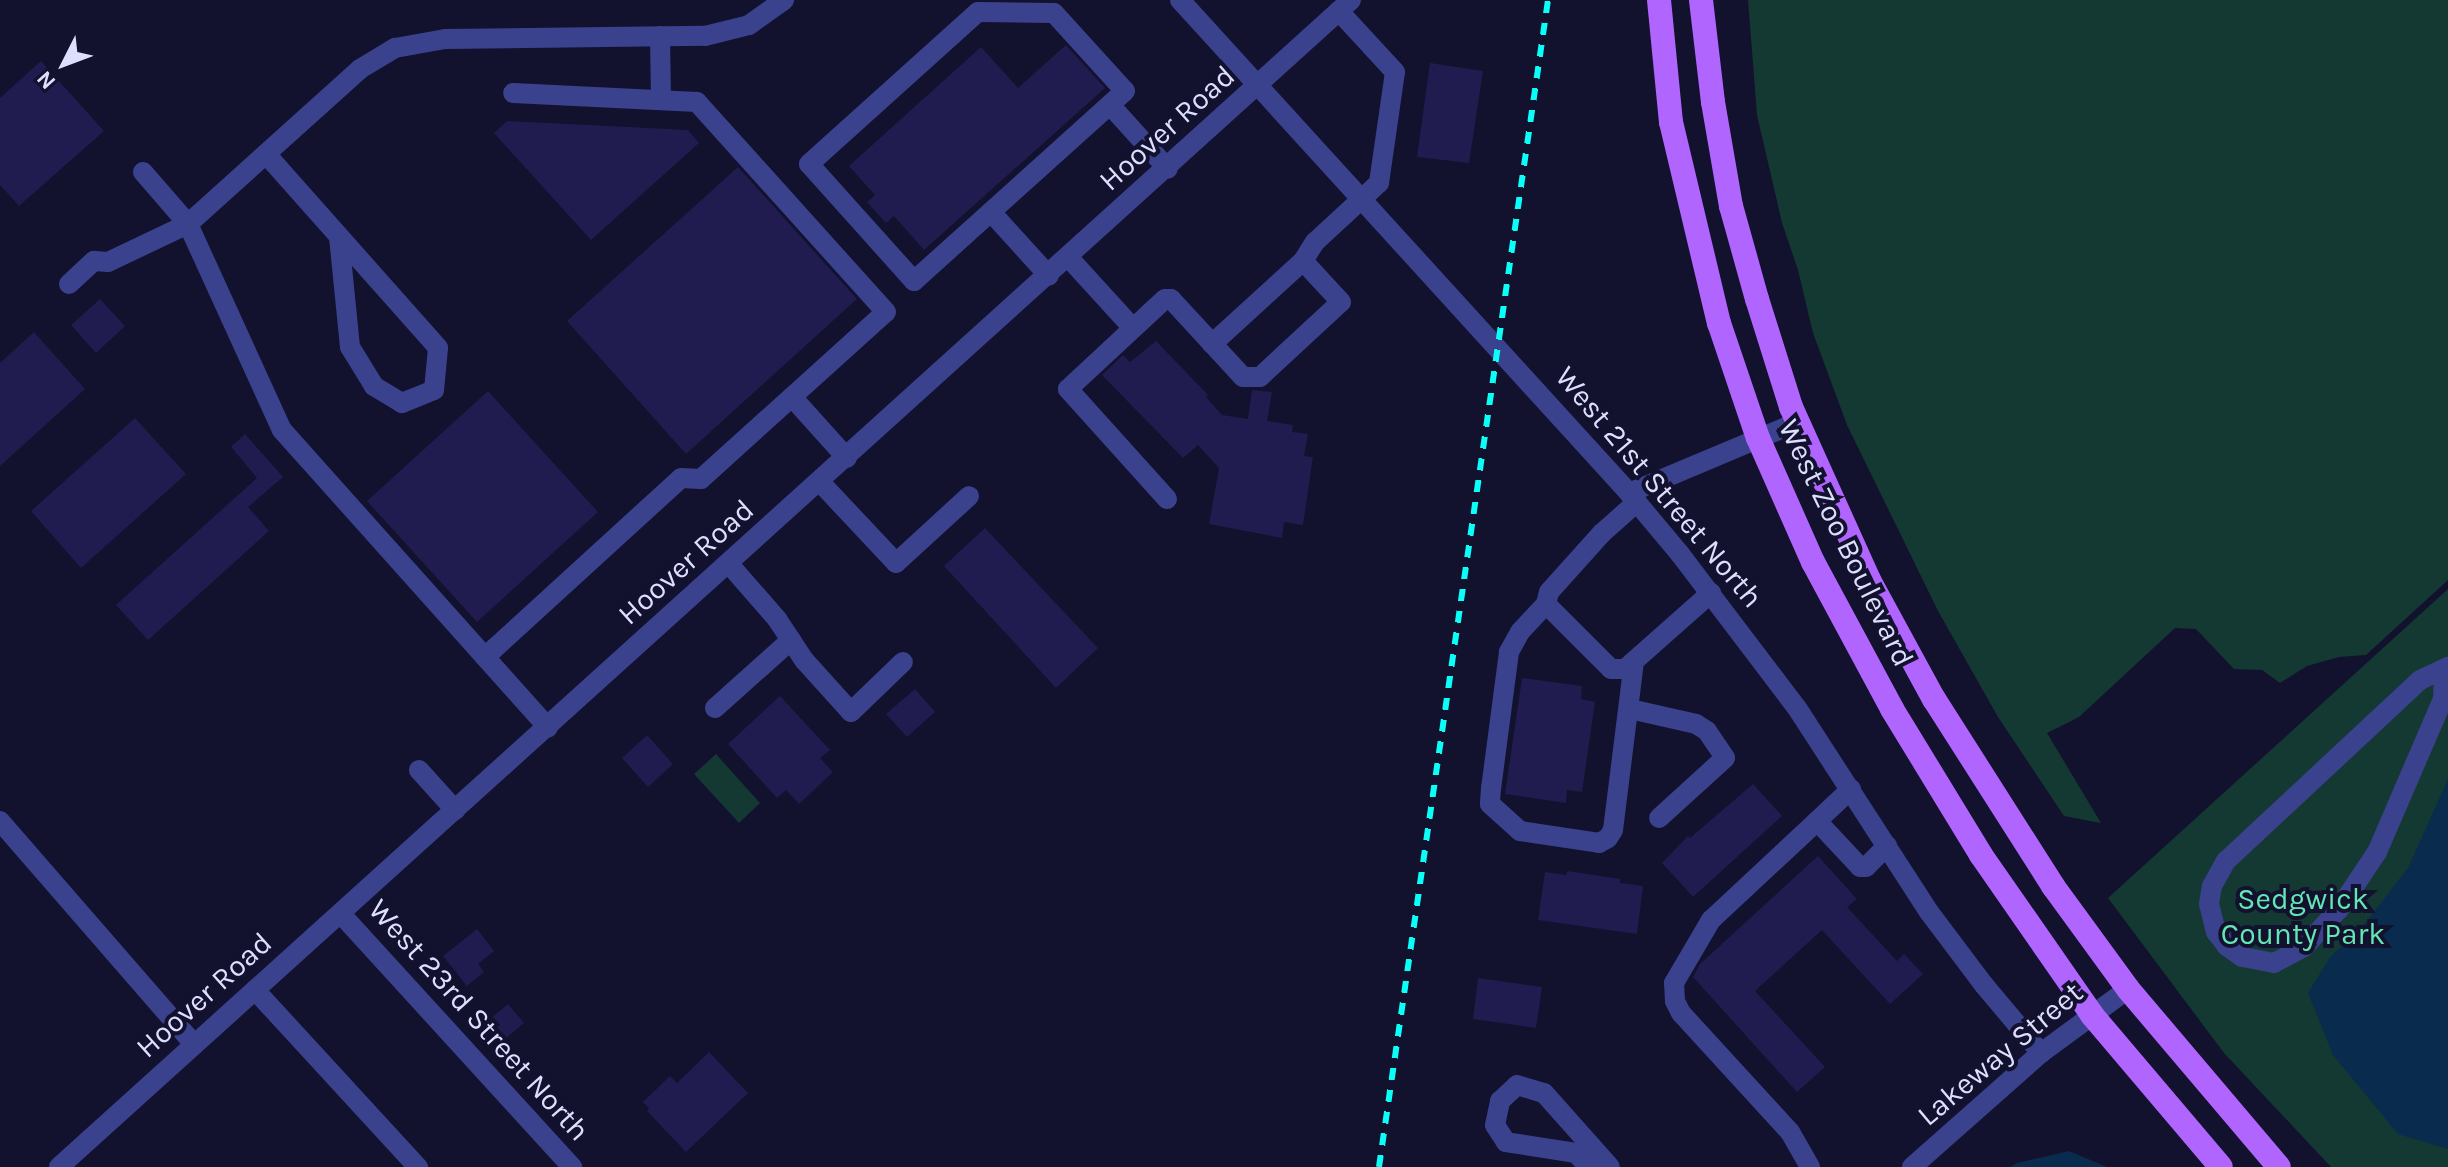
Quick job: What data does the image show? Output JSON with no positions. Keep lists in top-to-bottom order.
{
  "streets": {
    "main road": ["West Zoo Boulevard"],
    "street": [
      "Hoover Road",
      "West 21st Street North",
      "West 23rd Street North",
      "Lakeway Street"
    ]
  },
  "crossings": [
    ["Hoover Road", "West 21st Street North"],
    ["Hoover Road", "West 23rd Street North"],
    ["West 21st Street North", "Lakeway Street"],
    ["West Zoo Boulevard", "Lakeway Street"]
  ],
  "parks": ["Sedgwick County Park"],
  "north": "bottom left"
}
